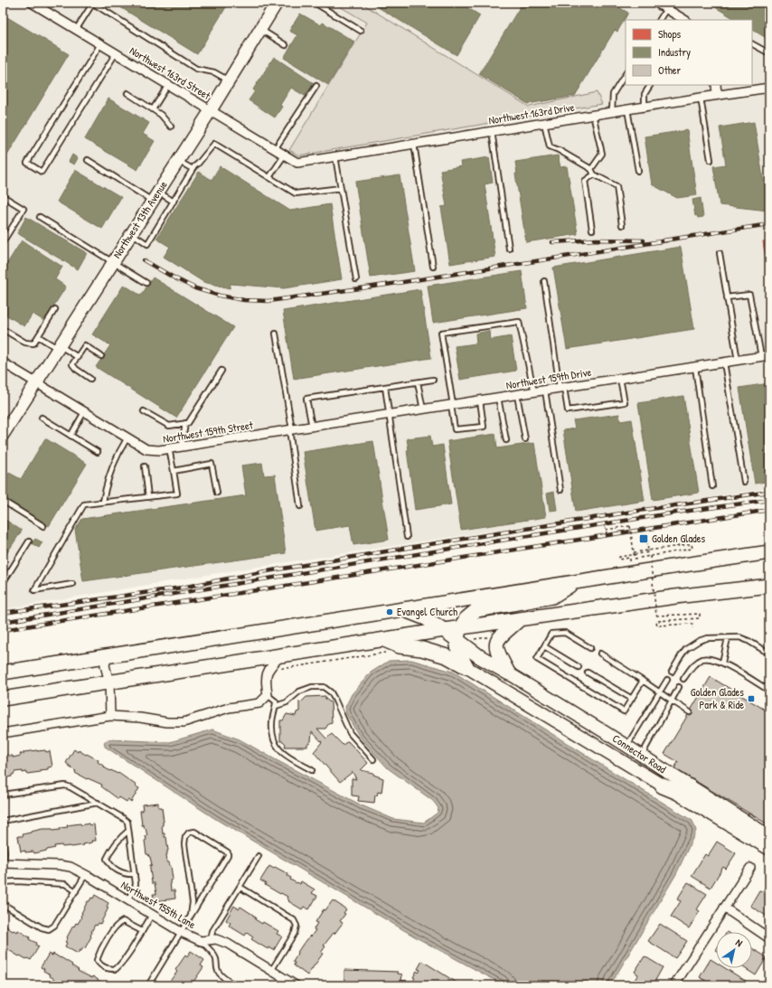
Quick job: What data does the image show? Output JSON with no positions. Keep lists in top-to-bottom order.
{
  "streets": {
    "main road": ["Northwest 13th Avenue", "Connector Road"],
    "street": [
      "Northwest 163rd Street",
      "Northwest 163rd Drive",
      "Northwest 159th Drive",
      "Northwest 159th Street",
      "Northwest 155th Lane"
    ]
  },
  "crossings": [
    ["Northwest 163rd Street", "Northwest 163rd Drive"],
    ["Northwest 163rd Street", "Northwest 13th Avenue"],
    ["Northwest 13th Avenue", "Northwest 159th Street"],
    ["Northwest 159th Drive", "Northwest 159th Street"]
  ],
  "places": {
    "transit": ["Golden Glades", "Golden Glades Park & Ride"],
    "other": ["Evangel Church"]
  },
  "legend": ["Shops", "Industry", "Other"],
  "north": "top right"
}
